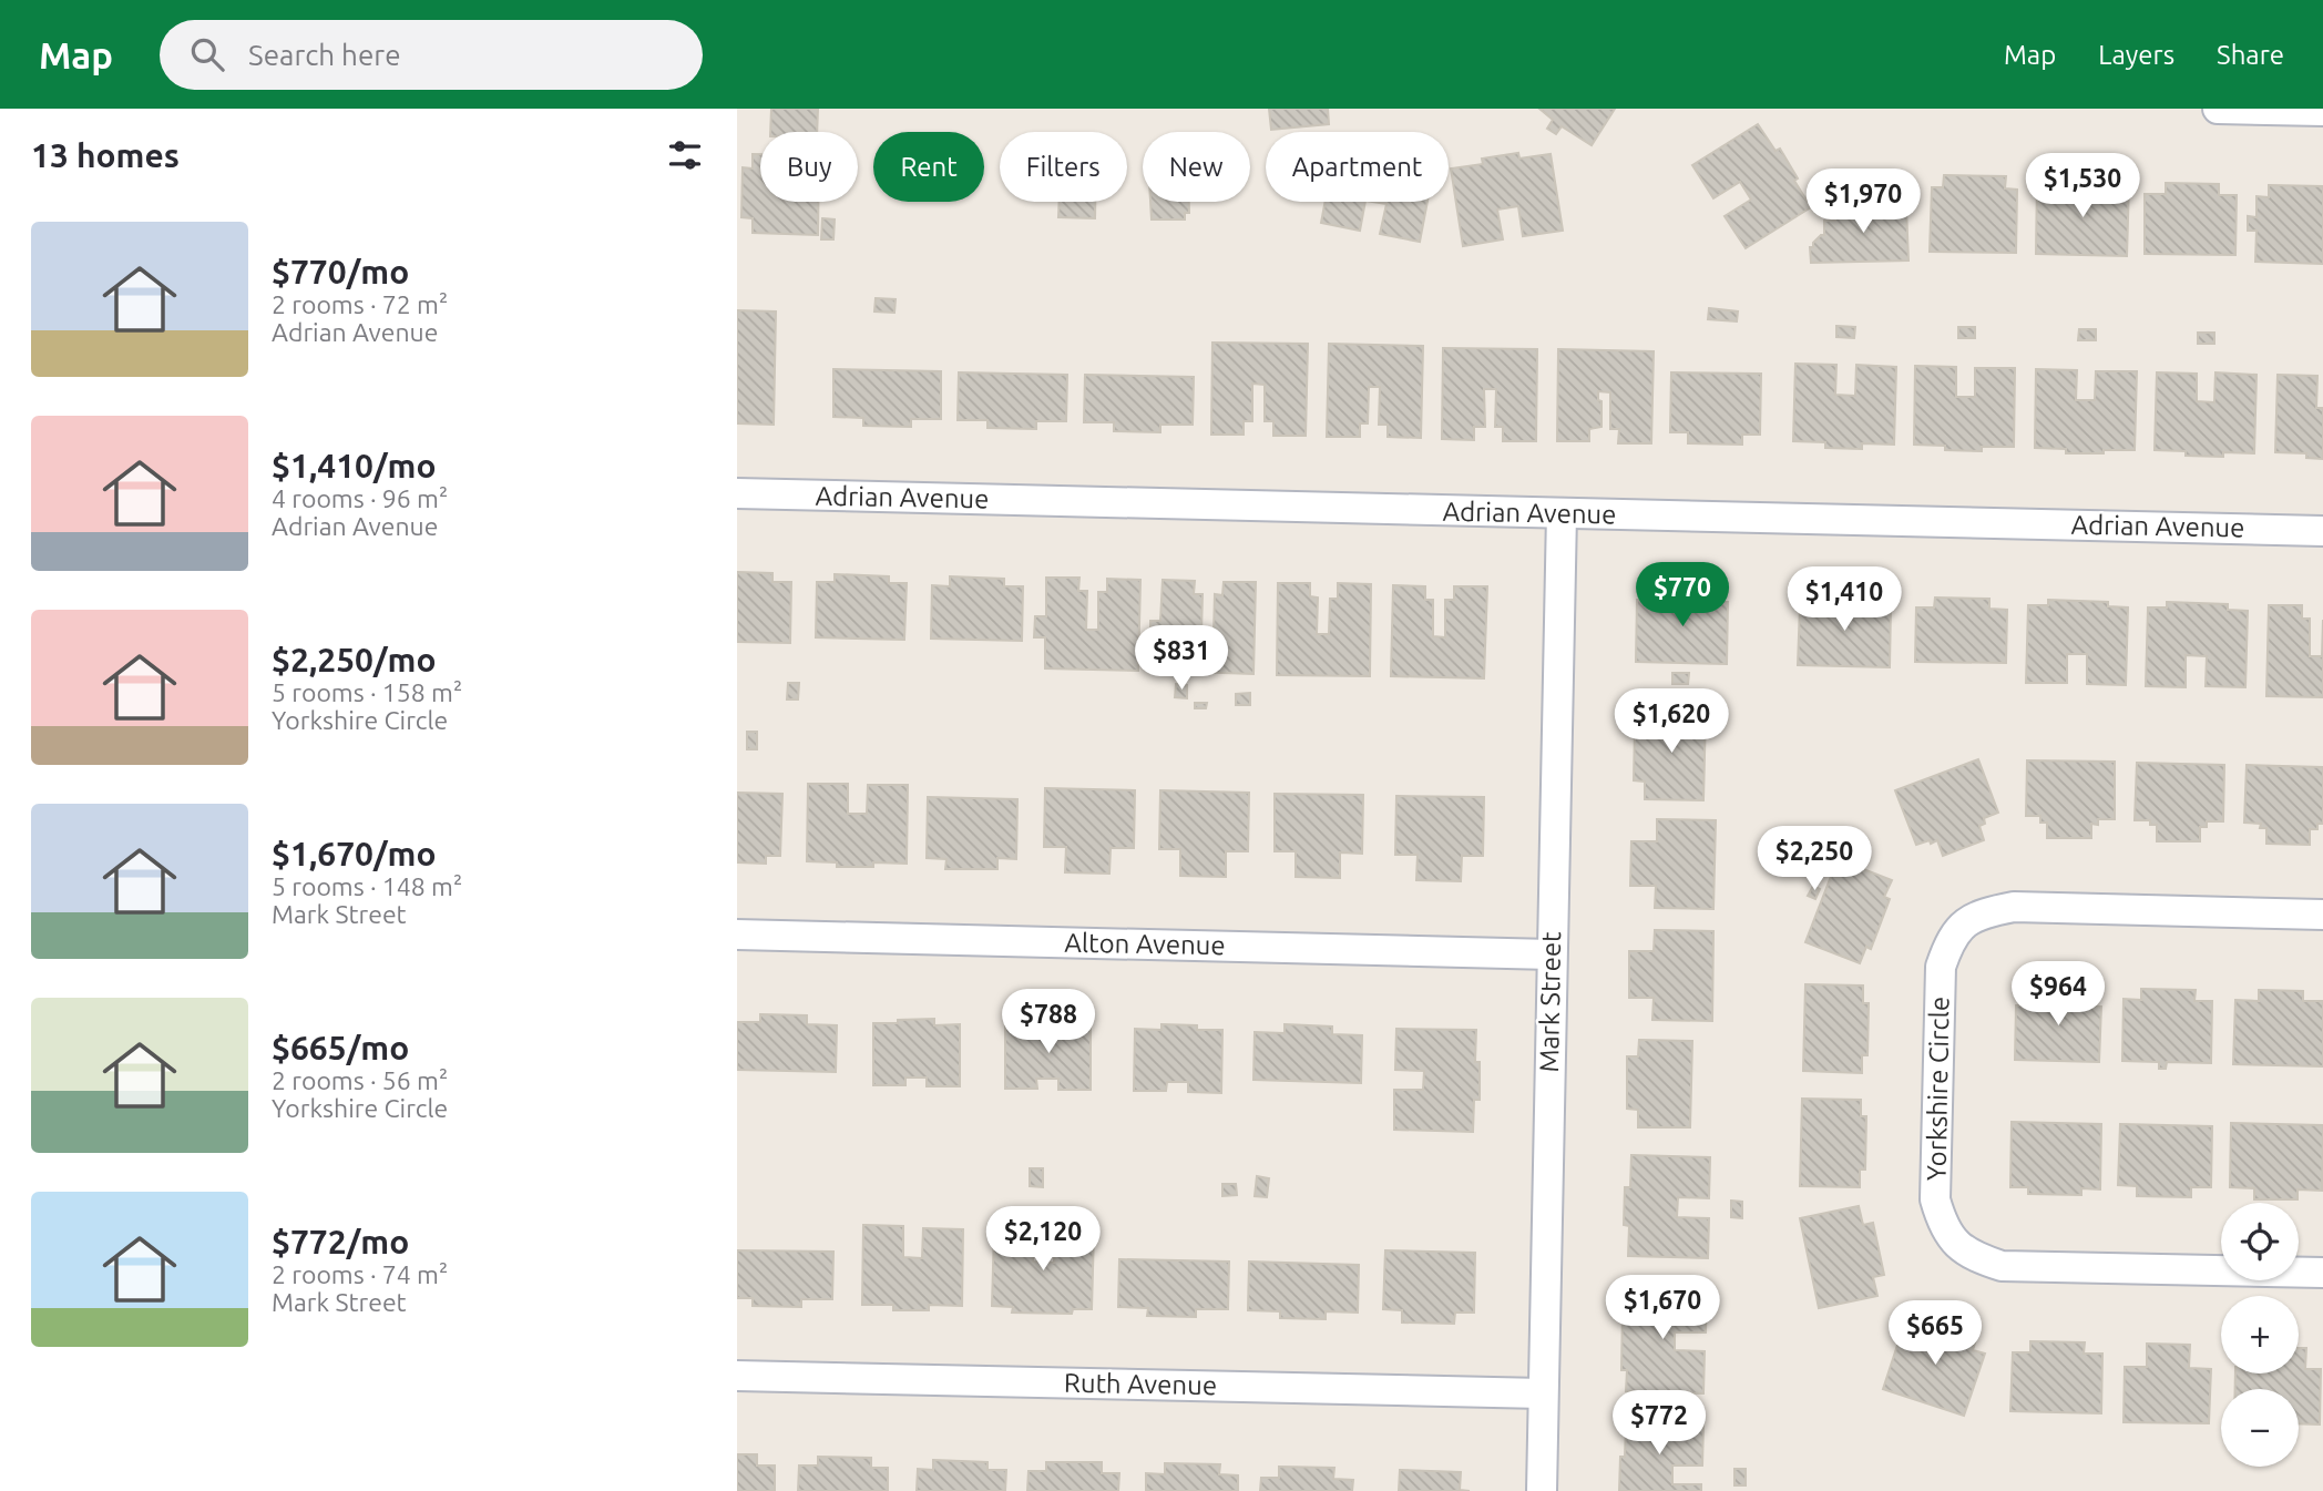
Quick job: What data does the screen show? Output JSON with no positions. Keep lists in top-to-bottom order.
{
  "streets": {
    "street": [
      "Adrian Avenue",
      "Alton Avenue",
      "Mark Street",
      "Yorkshire Circle",
      "Ruth Avenue"
    ]
  },
  "crossings": [
    ["Adrian Avenue", "Mark Street"],
    ["Alton Avenue", "Mark Street"],
    ["Mark Street", "Ruth Avenue"]
  ],
  "page": {
    "header": "Map",
    "search": "Search here",
    "nav": ["Map", "Layers", "Share"],
    "heading": "13 homes",
    "chip": [
      "Buy",
      "Rent",
      "Filters",
      "New",
      "Apartment"
    ],
    "price": [
      "$1,530",
      "$1,970",
      "$770",
      "$1,410",
      "$831",
      "$1,620",
      "$2,250",
      "$964",
      "$788",
      "$2,120",
      "$1,670",
      "$665",
      "$772"
    ],
    "list": [
      {
        "name": "$770/mo",
        "note": "2 rooms · 72 m² · Adrian Avenue"
      },
      {
        "name": "$1,410/mo",
        "note": "4 rooms · 96 m² · Adrian Avenue"
      },
      {
        "name": "$2,250/mo",
        "note": "5 rooms · 158 m² · Yorkshire Circle"
      },
      {
        "name": "$1,670/mo",
        "note": "5 rooms · 148 m² · Mark Street"
      },
      {
        "name": "$665/mo",
        "note": "2 rooms · 56 m² · Yorkshire Circle"
      },
      {
        "name": "$772/mo",
        "note": "2 rooms · 74 m² · Mark Street"
      }
    ],
    "map_buttons": ["+", "−"]
  }
}
